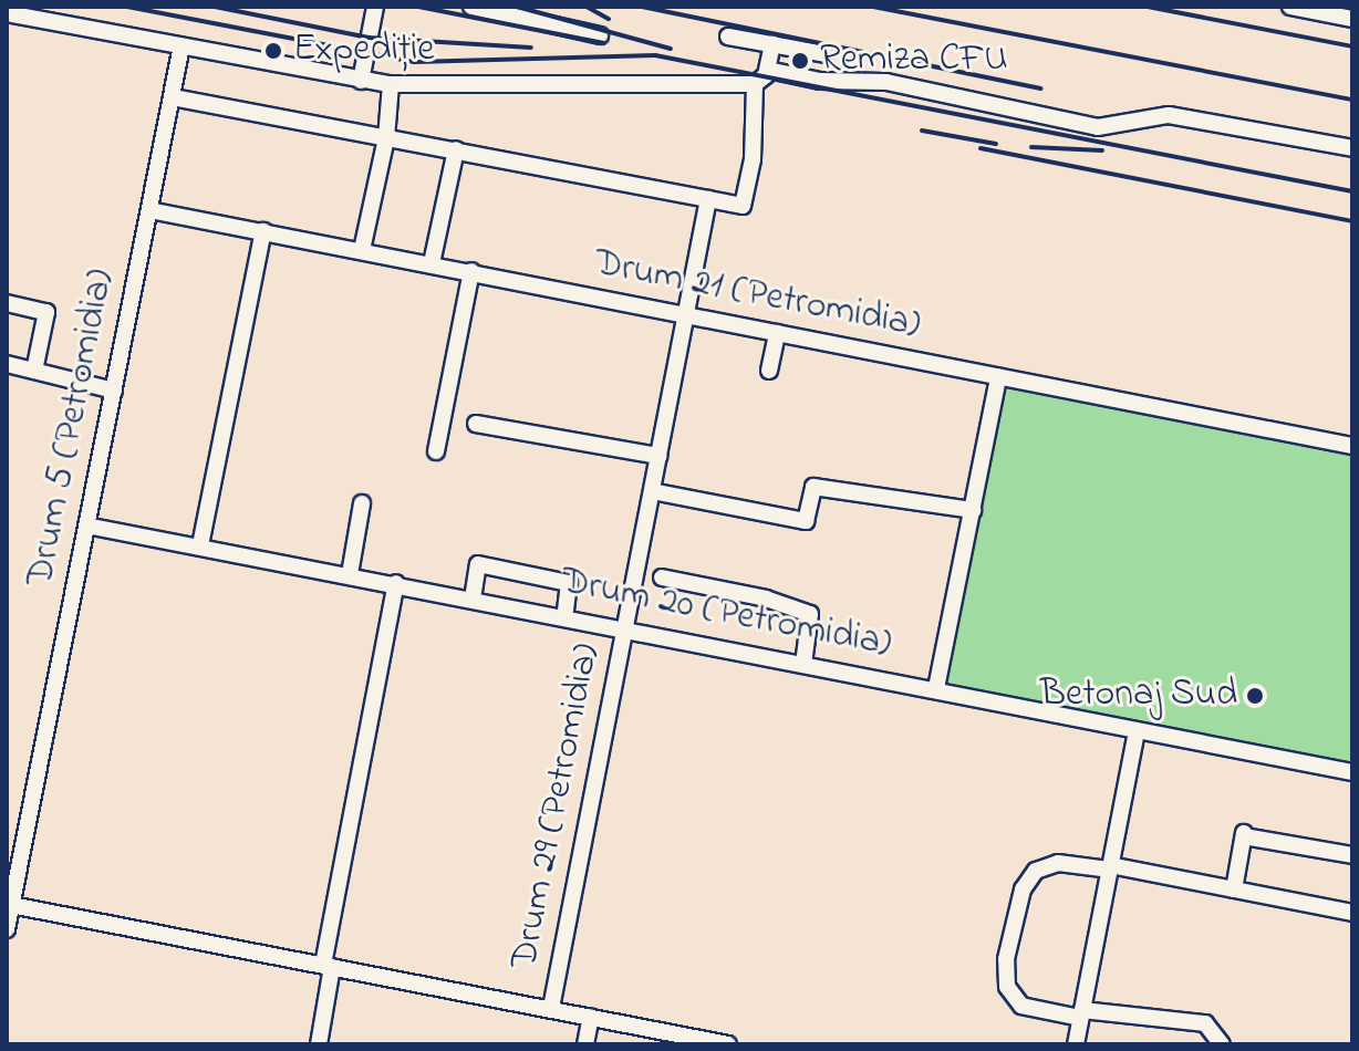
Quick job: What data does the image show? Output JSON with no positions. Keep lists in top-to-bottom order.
{
  "streets": {
    "lane": [
      "Drum 21 (Petromidia)",
      "Drum 5 (Petromidia)",
      "Drum 20 (Petromidia)",
      "Drum 29 (Petromidia)"
    ]
  },
  "crossings": [
    ["Drum 21 (Petromidia)", "Drum 5 (Petromidia)"],
    ["Drum 21 (Petromidia)", "Drum 29 (Petromidia)"],
    ["Drum 5 (Petromidia)", "Drum 20 (Petromidia)"],
    ["Drum 20 (Petromidia)", "Drum 29 (Petromidia)"]
  ],
  "places": ["Expediție", "Remiza CFU", "Betonaj Sud"]
}
